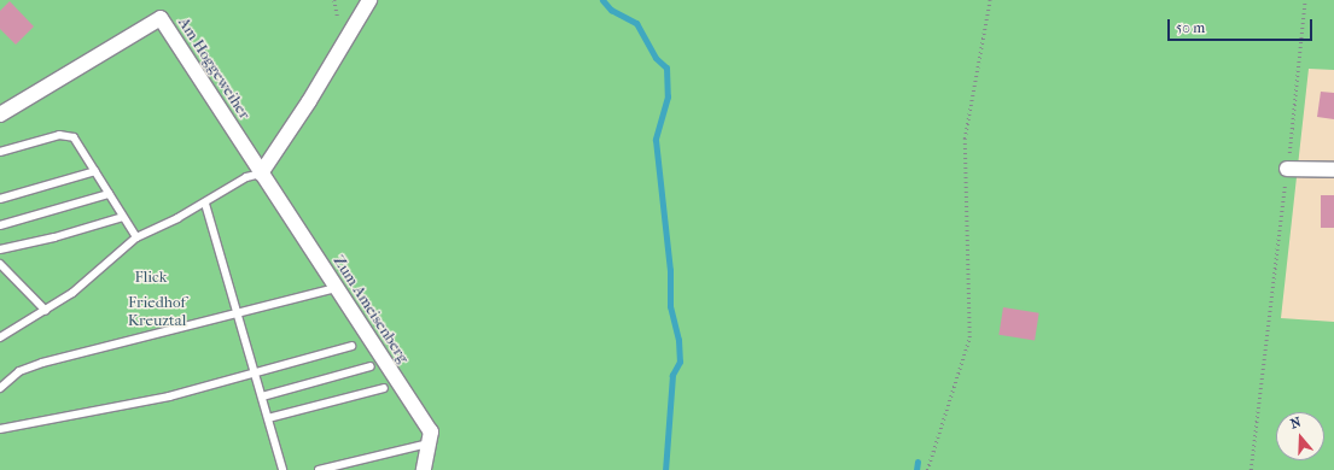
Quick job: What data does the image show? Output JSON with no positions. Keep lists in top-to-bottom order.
{
  "streets": {
    "street": ["Am Hoggeweiher", "Zum Ameisenberg"]
  },
  "crossings": [
    ["Am Hoggeweiher", "Zum Ameisenberg"]
  ],
  "parks": ["Flick", "Friedhof Kreuztal"],
  "scale_bar": "50 m",
  "north": "top"
}
